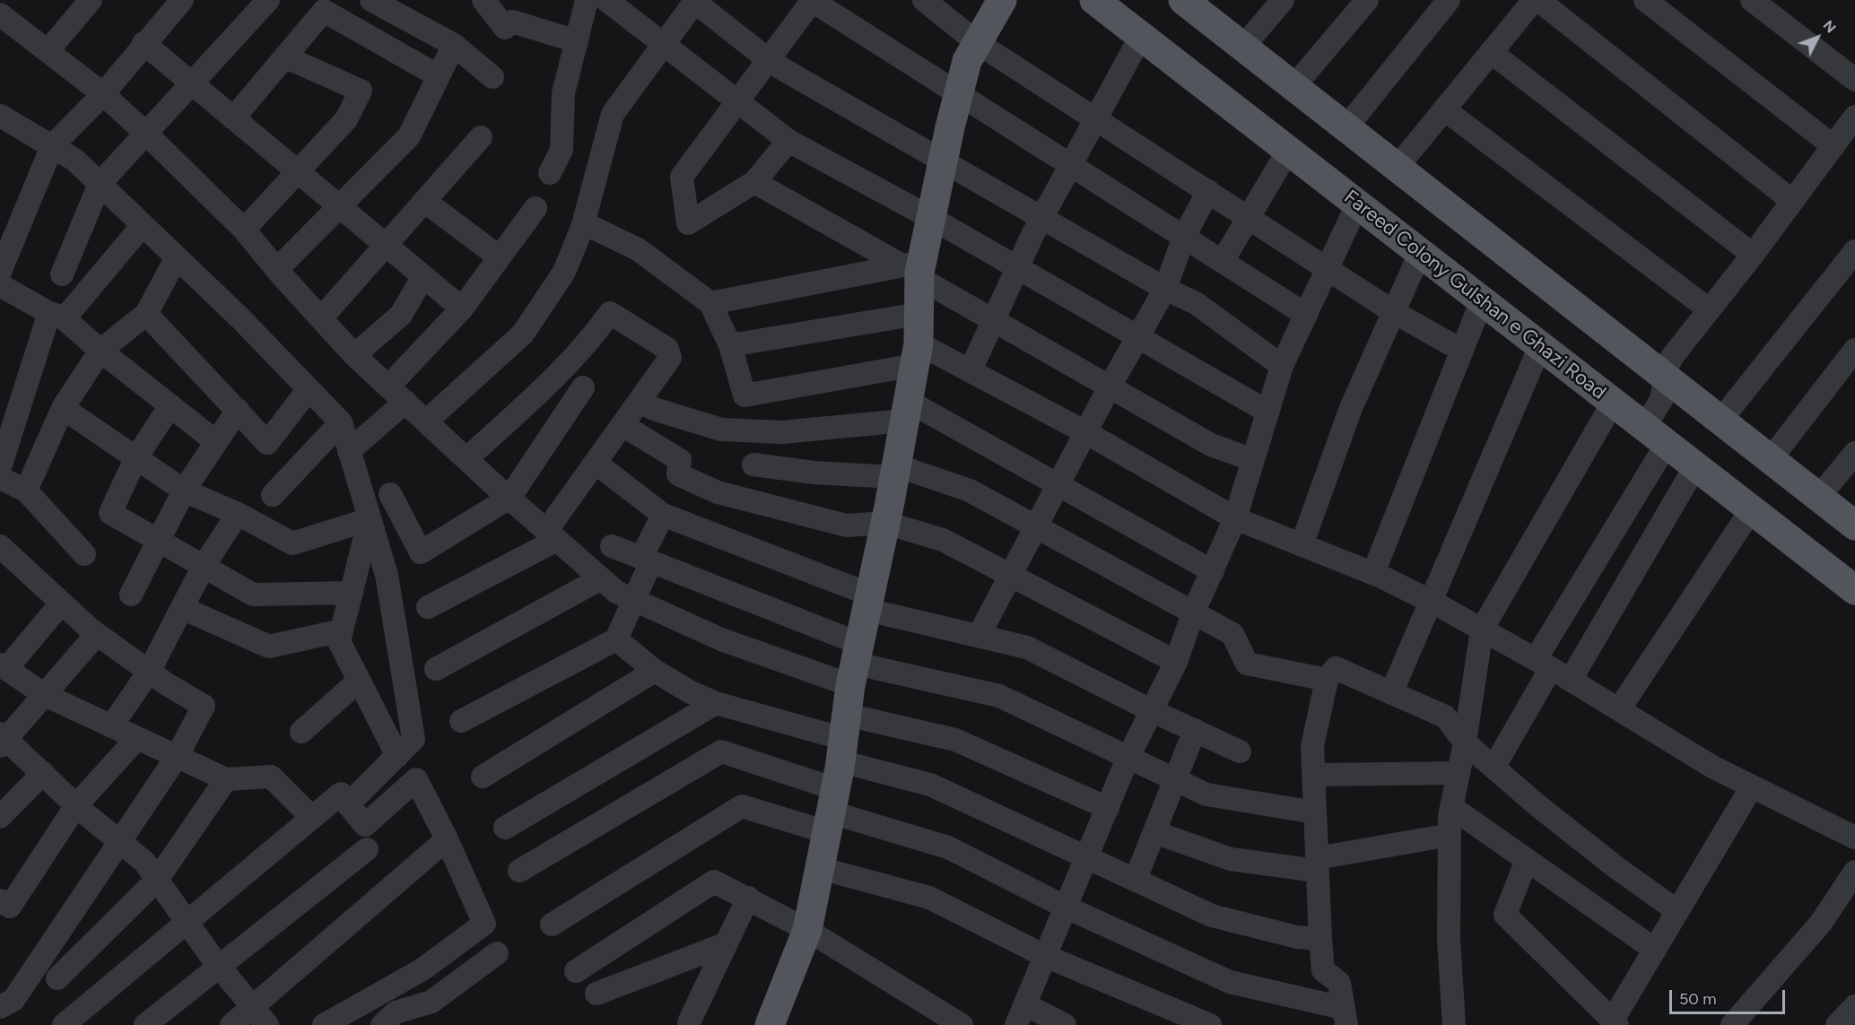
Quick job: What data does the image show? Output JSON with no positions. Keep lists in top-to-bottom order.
{
  "streets": {
    "main road": ["Fareed Colony Gulshan e Ghazi Road"]
  },
  "scale_bar": "50 m",
  "north": "top right"
}
